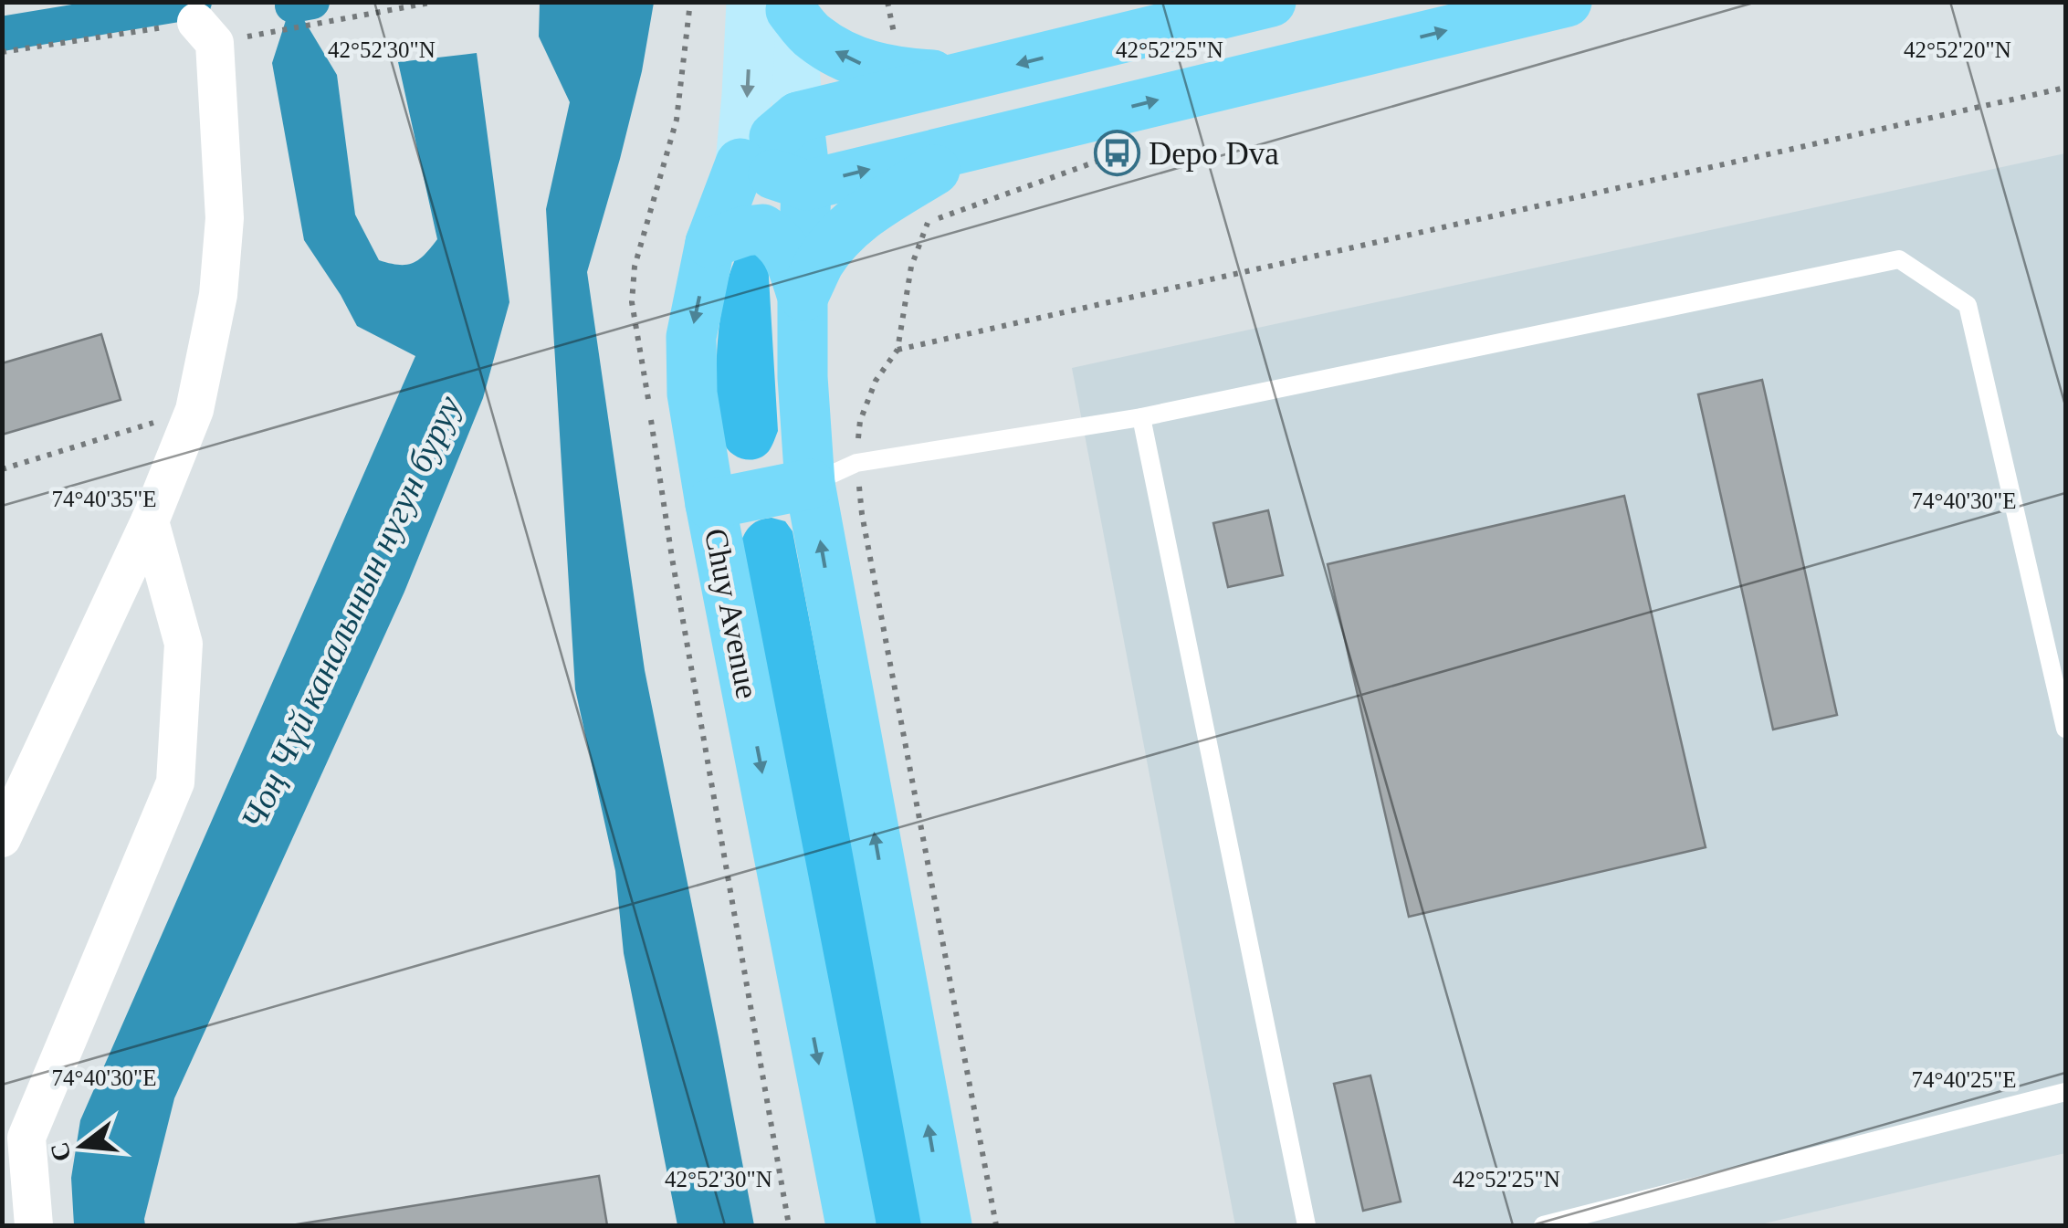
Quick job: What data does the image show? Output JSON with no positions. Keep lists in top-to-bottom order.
{
  "streets": {
    "main road": ["Chuy Avenue"]
  },
  "water": ["Чоң Чүй каналынын нугун буруу"],
  "places": {
    "bus stop": ["Depo Dva"]
  },
  "north": "left",
  "coordinates": [
    "42°52'30\"N",
    "42°52'25\"N",
    "42°52'20\"N",
    "74°40'35\"E",
    "74°40'30\"E",
    "74°40'25\"E"
  ]
}
